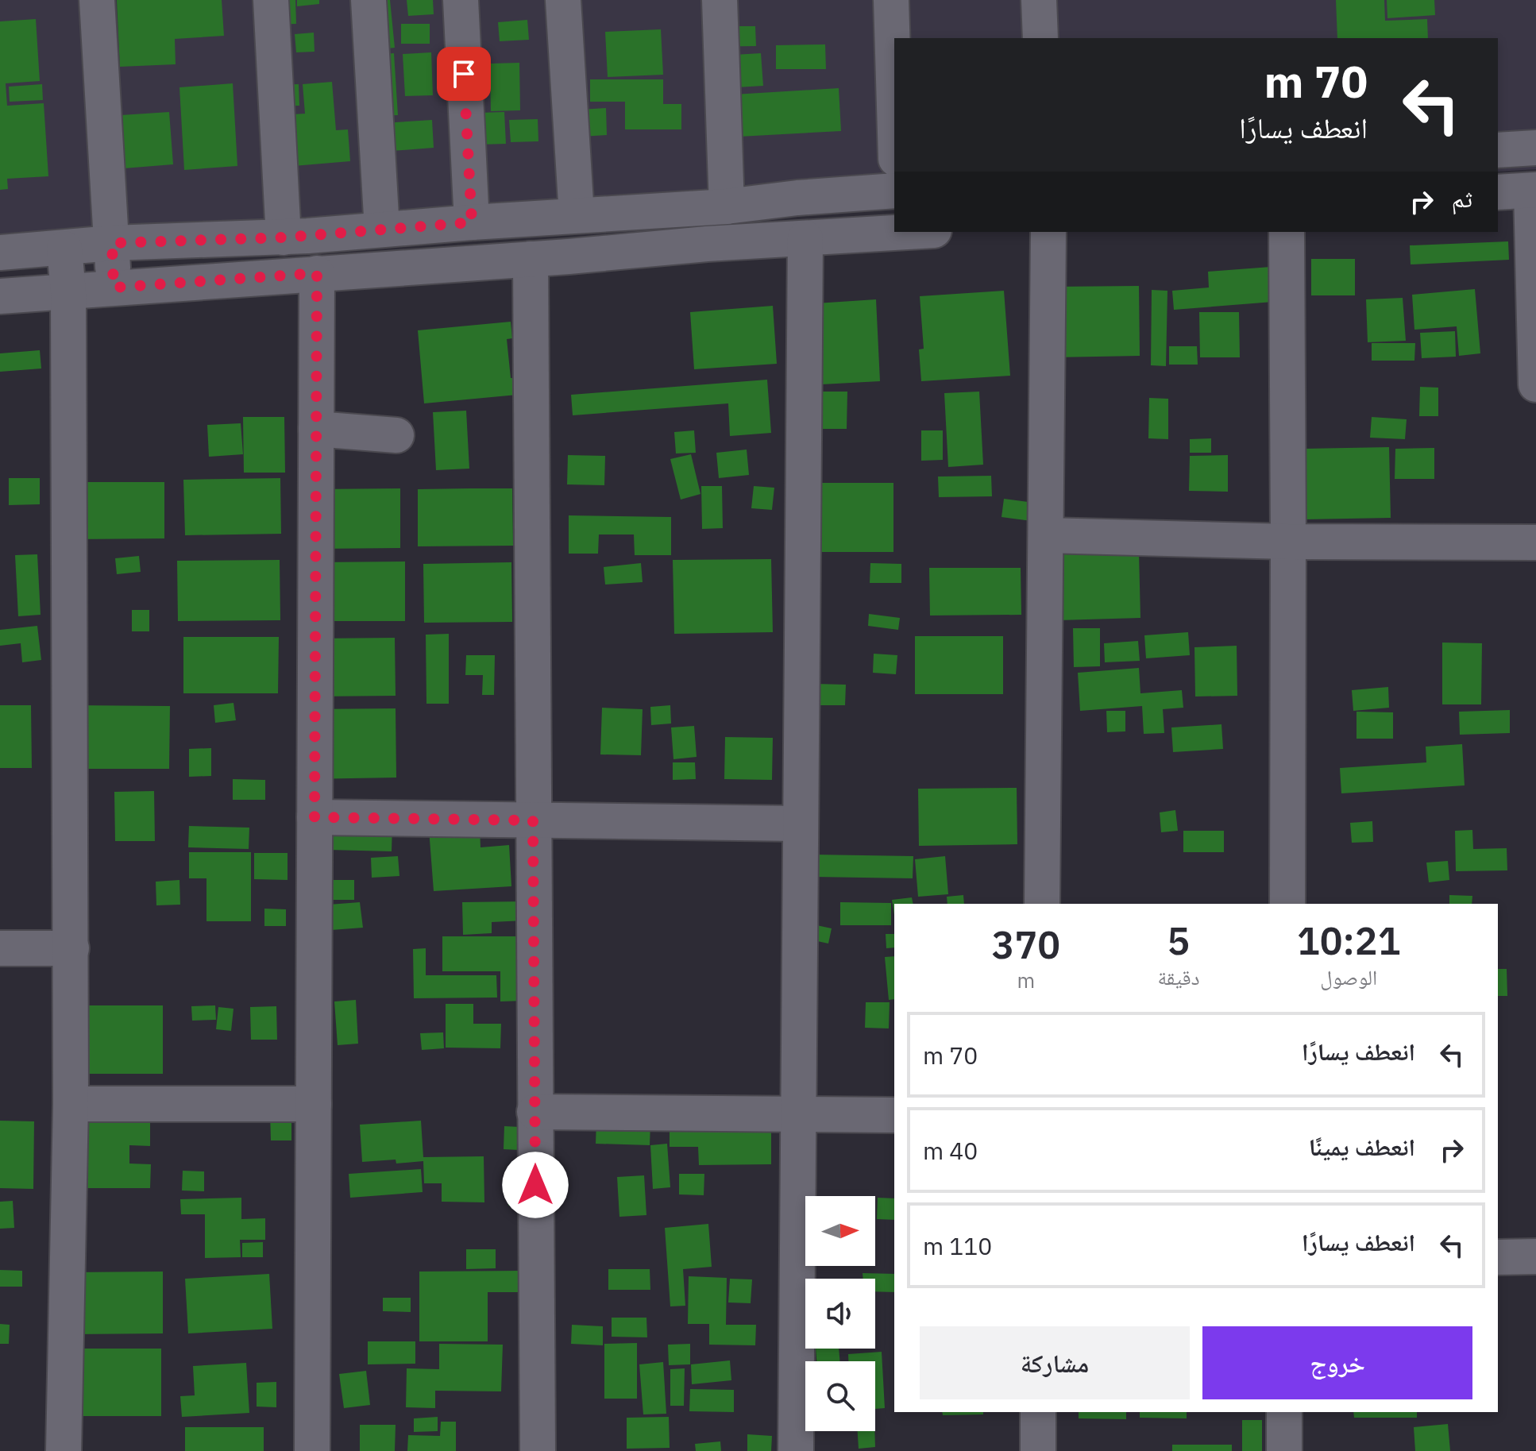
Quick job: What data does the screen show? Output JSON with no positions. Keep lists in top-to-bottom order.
{
  "north": "right",
  "page": {
    "turn": ["70 m", "انعطف يسارًا"],
    "then": "ثم",
    "eta": [
      "10:21",
      "الوصول",
      "5",
      "دقيقة",
      "370",
      "m"
    ],
    "list": [
      {
        "name": "انعطف يسارًا",
        "value": "70 m"
      },
      {
        "name": "انعطف يمينًا",
        "value": "40 m"
      },
      {
        "name": "انعطف يسارًا",
        "value": "110 m"
      }
    ],
    "buttons": ["خروج", "مشاركة"]
  }
}
